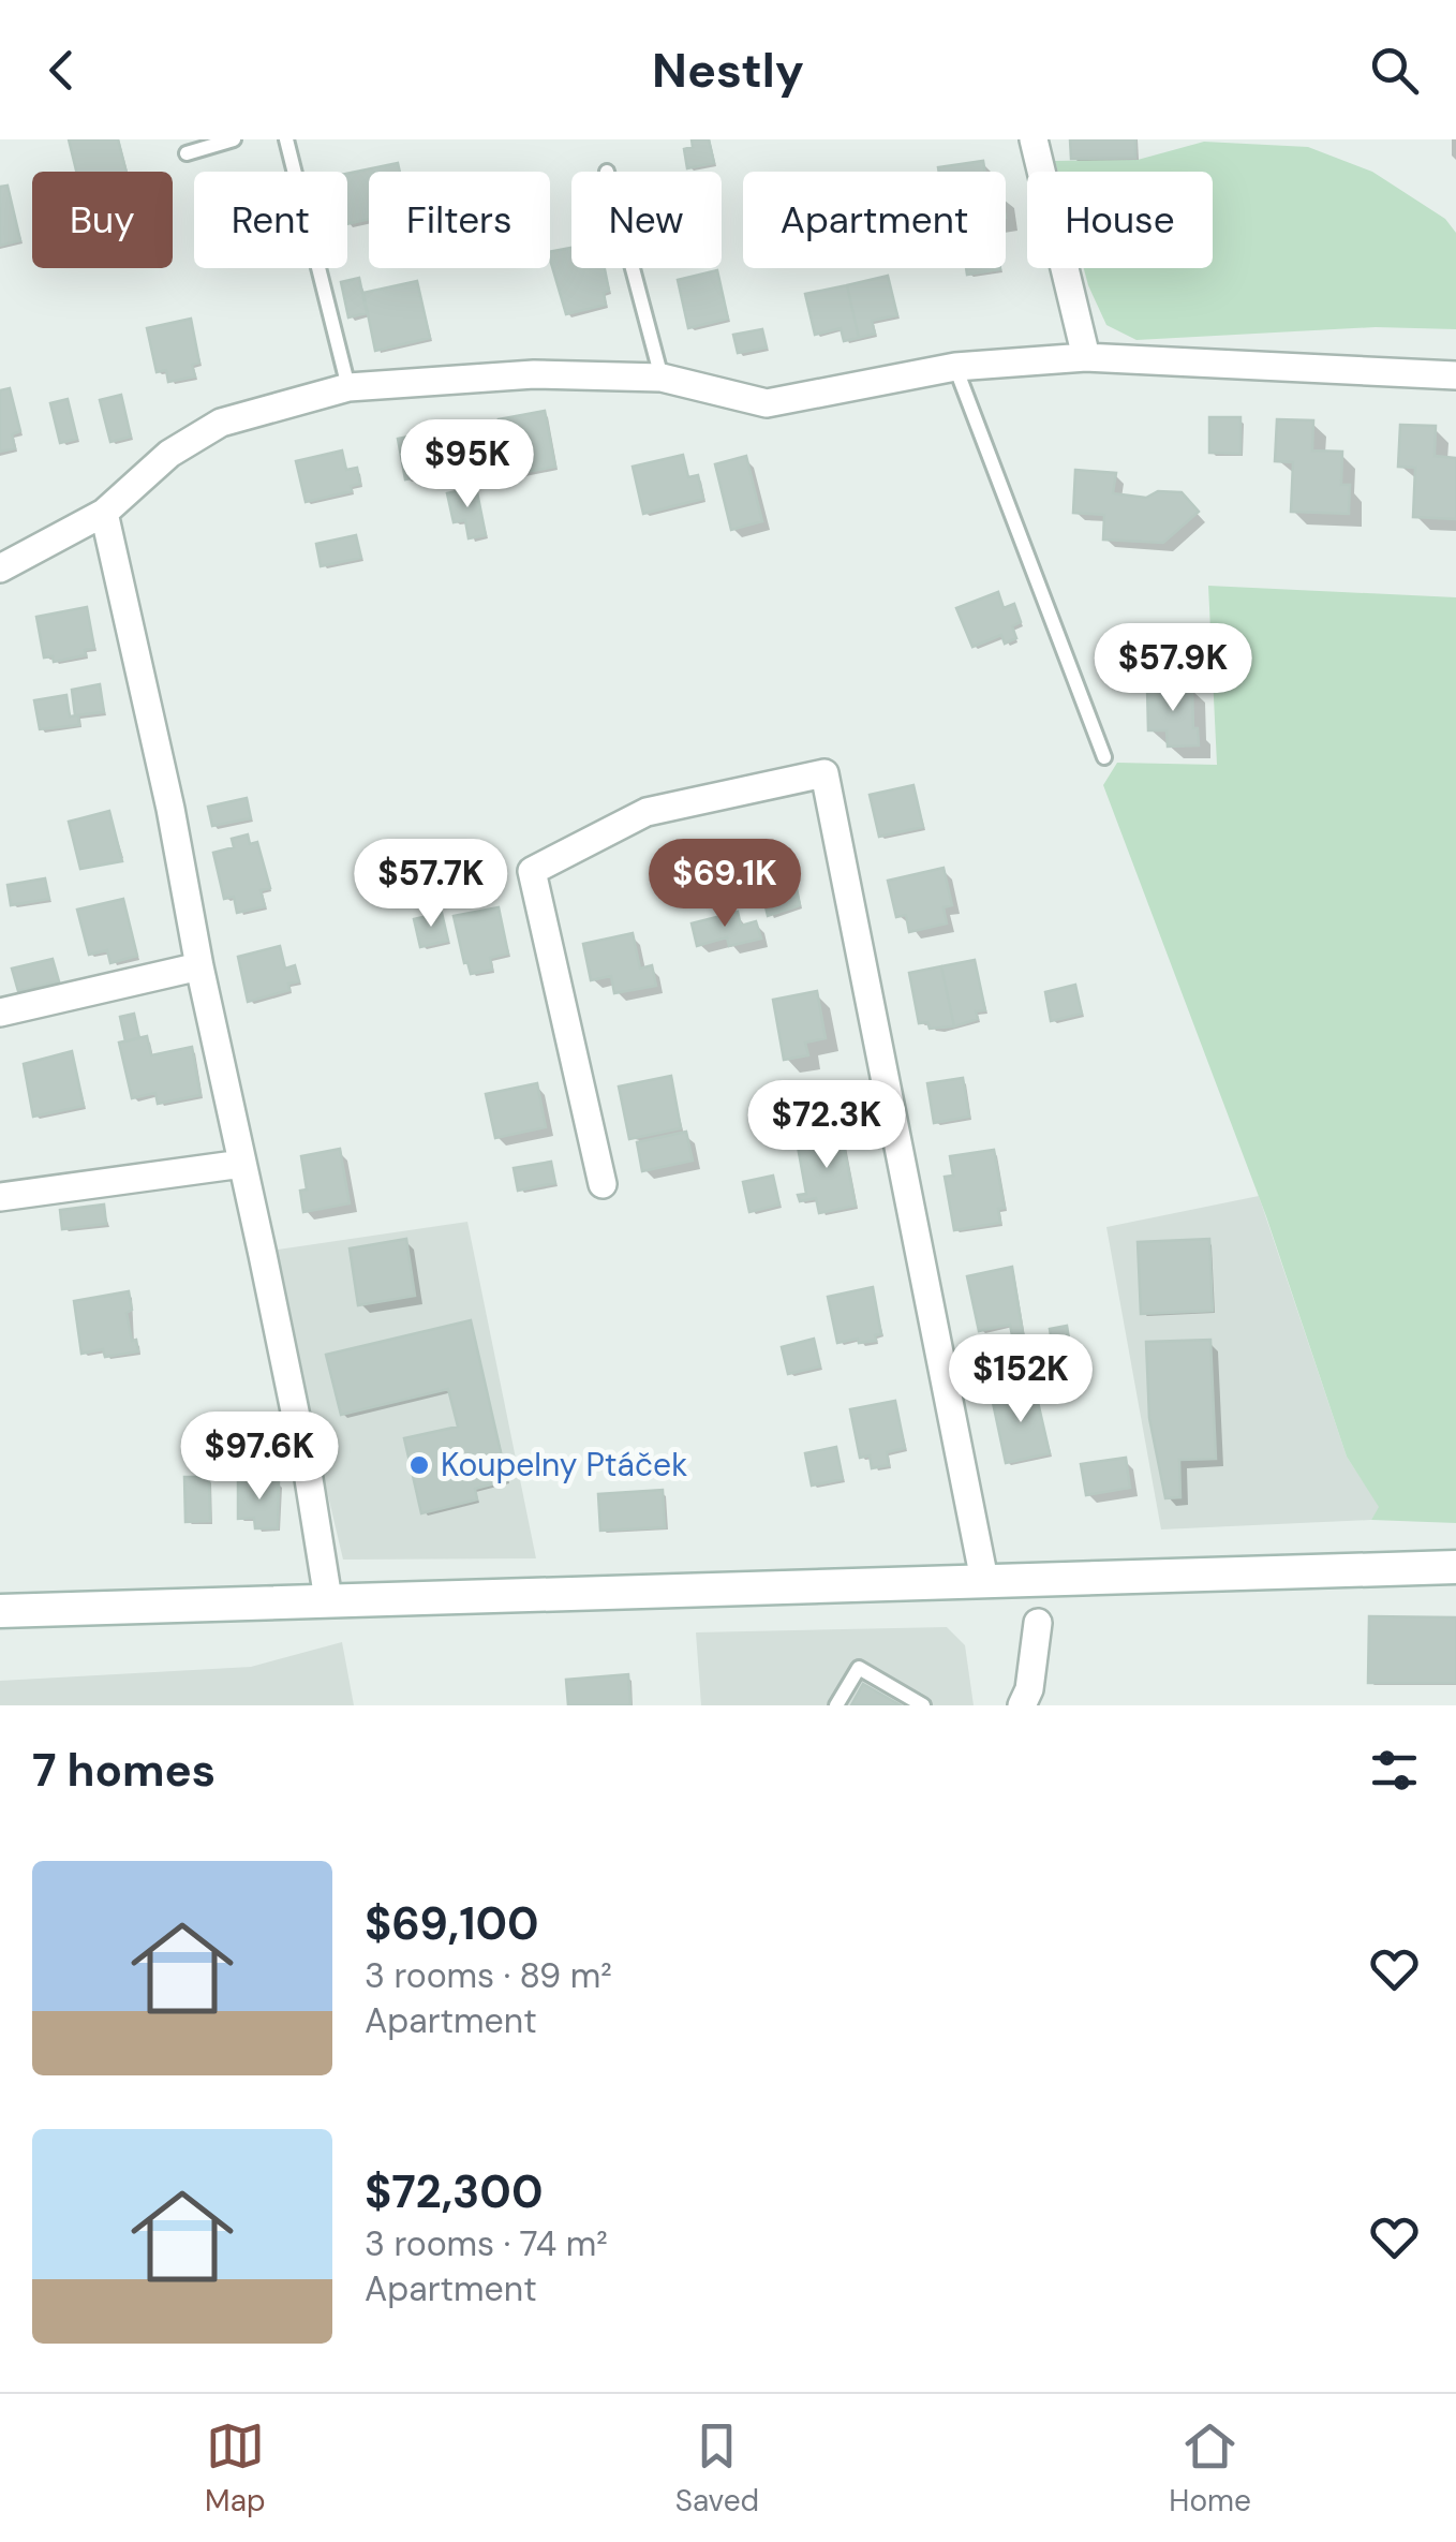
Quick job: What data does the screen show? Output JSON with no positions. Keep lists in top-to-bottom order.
{
  "places": ["Koupelny Ptáček"],
  "page": {
    "header": "Nestly",
    "chip": [
      "Buy",
      "Rent",
      "Filters",
      "New",
      "Apartment",
      "House"
    ],
    "price": [
      "$95K",
      "$57.9K",
      "$57.7K",
      "$69.1K",
      "$72.3K",
      "$152K",
      "$97.6K"
    ],
    "heading": "7 homes",
    "list": [
      {
        "name": "$69,100",
        "note": "3 rooms · 89 m² · Apartment"
      },
      {
        "name": "$72,300",
        "note": "3 rooms · 74 m² · Apartment"
      }
    ],
    "tabs": ["Map", "Saved", "Home"]
  }
}
